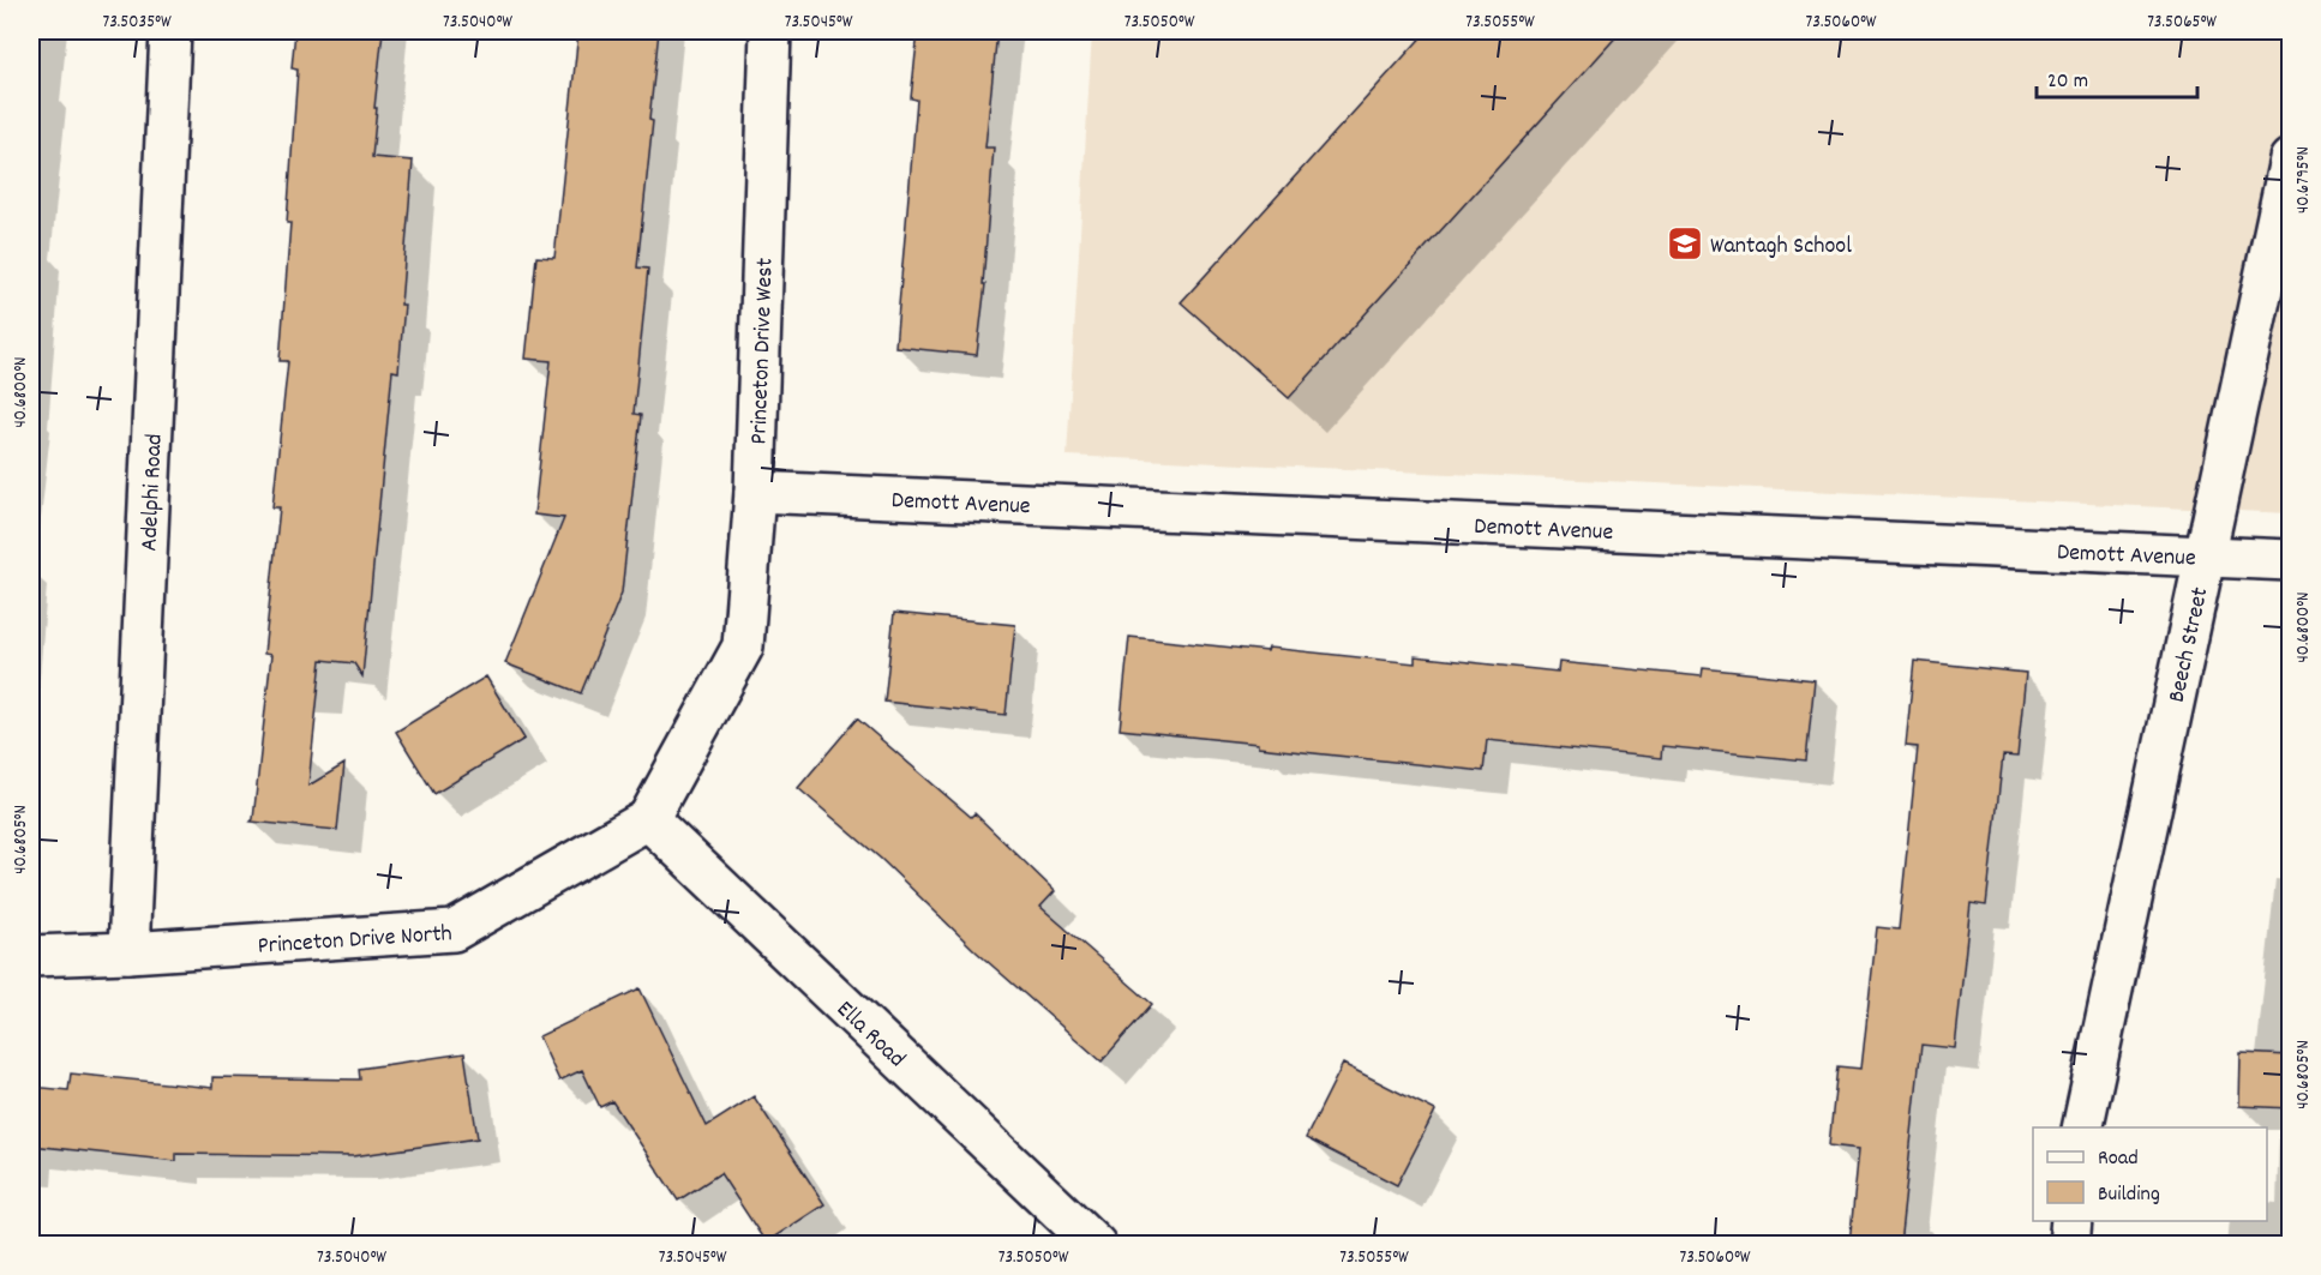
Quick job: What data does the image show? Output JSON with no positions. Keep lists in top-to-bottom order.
{
  "streets": {
    "street": [
      "Princeton Drive West",
      "Adelphi Road",
      "Demott Avenue",
      "Beech Street",
      "Princeton Drive North",
      "Ella Road"
    ]
  },
  "crossings": [
    ["Princeton Drive West", "Demott Avenue"],
    ["Princeton Drive West", "Princeton Drive North"],
    ["Princeton Drive West", "Ella Road"],
    ["Adelphi Road", "Princeton Drive North"],
    ["Demott Avenue", "Beech Street"],
    ["Princeton Drive North", "Ella Road"]
  ],
  "places": {
    "school or university": ["Wantagh School"]
  },
  "legend": ["Road", "Building"],
  "scale_bar": "20 m",
  "coordinates": [
    "73.5035°W",
    "73.5040°W",
    "73.5045°W",
    "73.5050°W",
    "73.5055°W",
    "73.5060°W",
    "73.5065°W",
    "40.6795°N",
    "40.6800°N",
    "40.6805°N"
  ]
}
